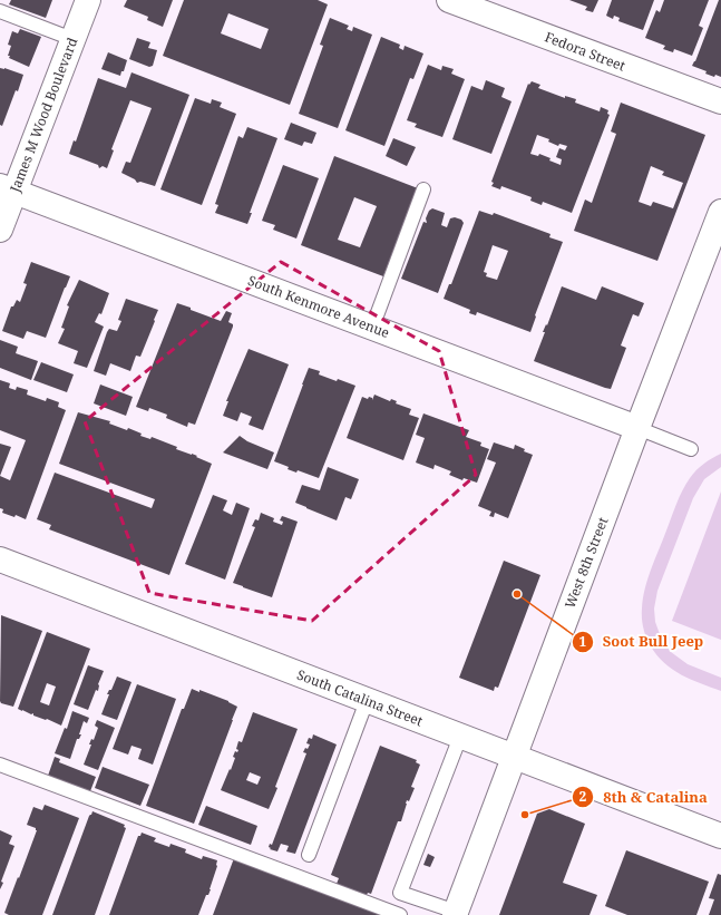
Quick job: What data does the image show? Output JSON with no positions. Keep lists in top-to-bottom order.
{
  "streets": {
    "street": [
      "Fedora Street",
      "James M Wood Boulevard",
      "South Kenmore Avenue",
      "West 8th Street",
      "South Catalina Street"
    ]
  },
  "crossings": [
    ["James M Wood Boulevard", "South Kenmore Avenue"],
    ["South Kenmore Avenue", "West 8th Street"],
    ["West 8th Street", "South Catalina Street"]
  ],
  "places": ["Soot Bull Jeep", "8th & Catalina"]
}
